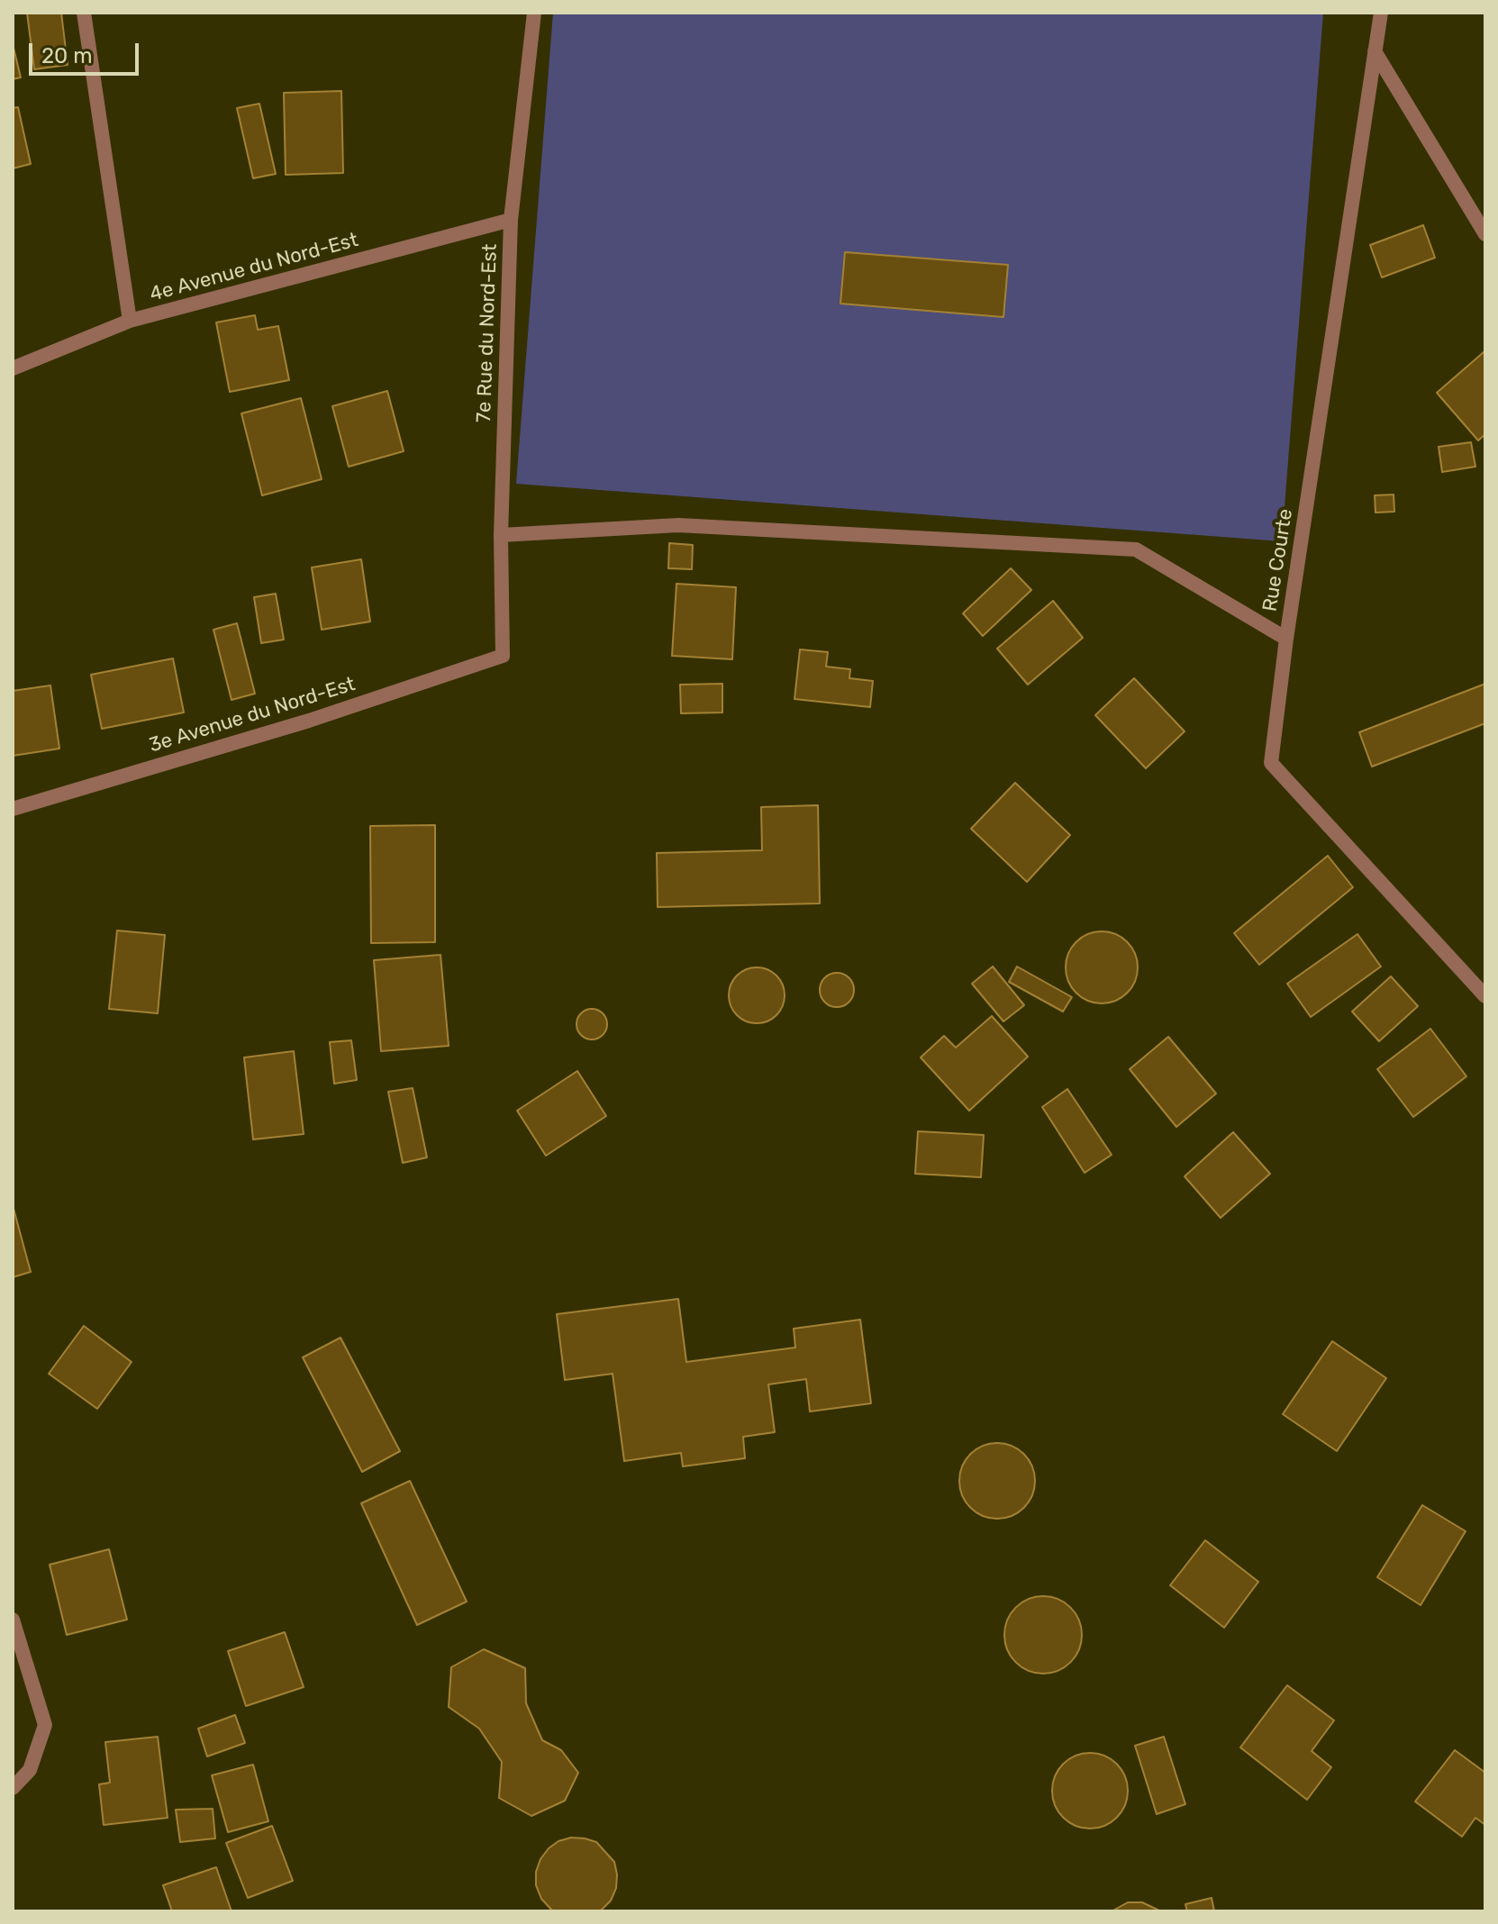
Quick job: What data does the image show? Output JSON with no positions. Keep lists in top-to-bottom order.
{
  "streets": {
    "street": [
      "4e Avenue du Nord-Est",
      "7e Rue du Nord-Est",
      "Rue Courte",
      "3e Avenue du Nord-Est"
    ]
  },
  "crossings": [
    ["4e Avenue du Nord-Est", "7e Rue du Nord-Est"],
    ["7e Rue du Nord-Est", "3e Avenue du Nord-Est"]
  ],
  "scale_bar": "20 m"
}
